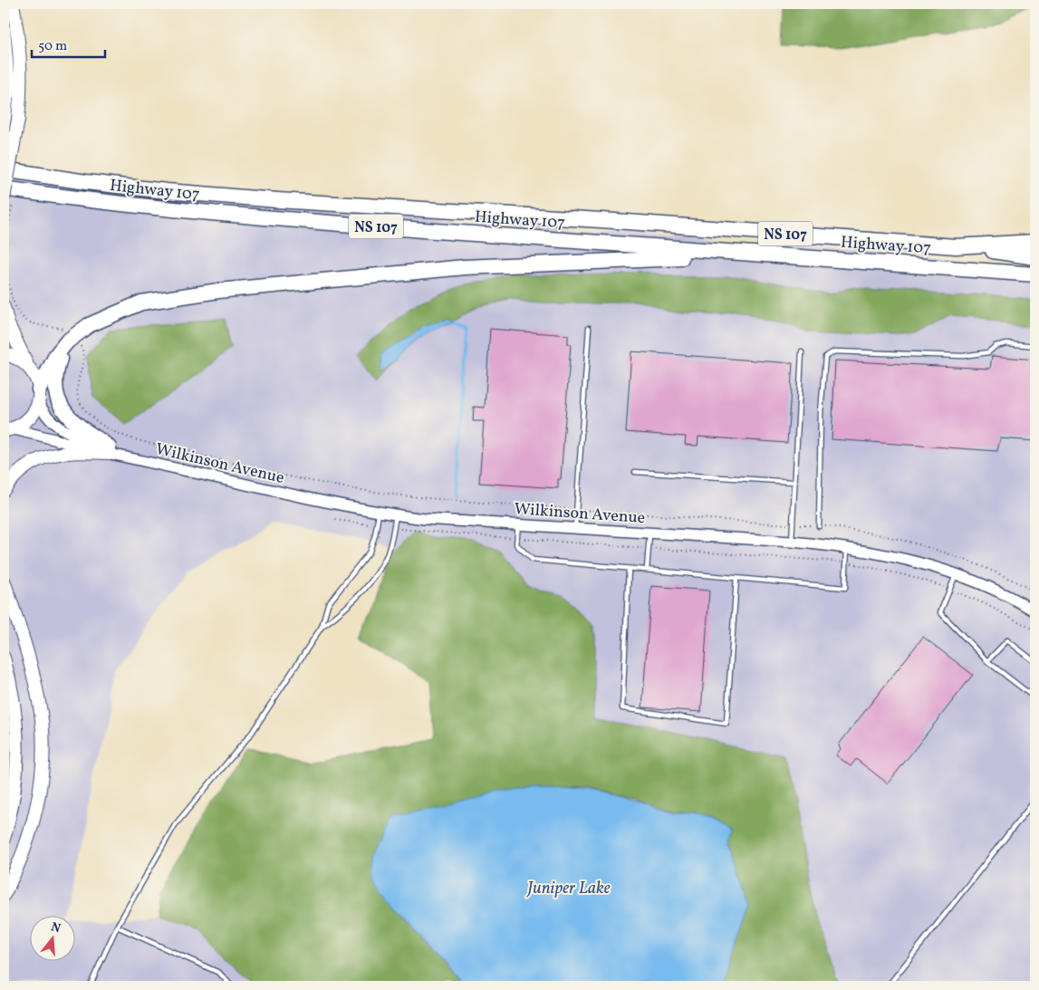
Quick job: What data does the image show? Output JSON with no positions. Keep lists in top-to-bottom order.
{
  "streets": {
    "highway": ["Highway 107", "NS 107"],
    "street": ["Wilkinson Avenue"]
  },
  "water": ["Juniper Lake"],
  "scale_bar": "50 m",
  "north": "top"
}
